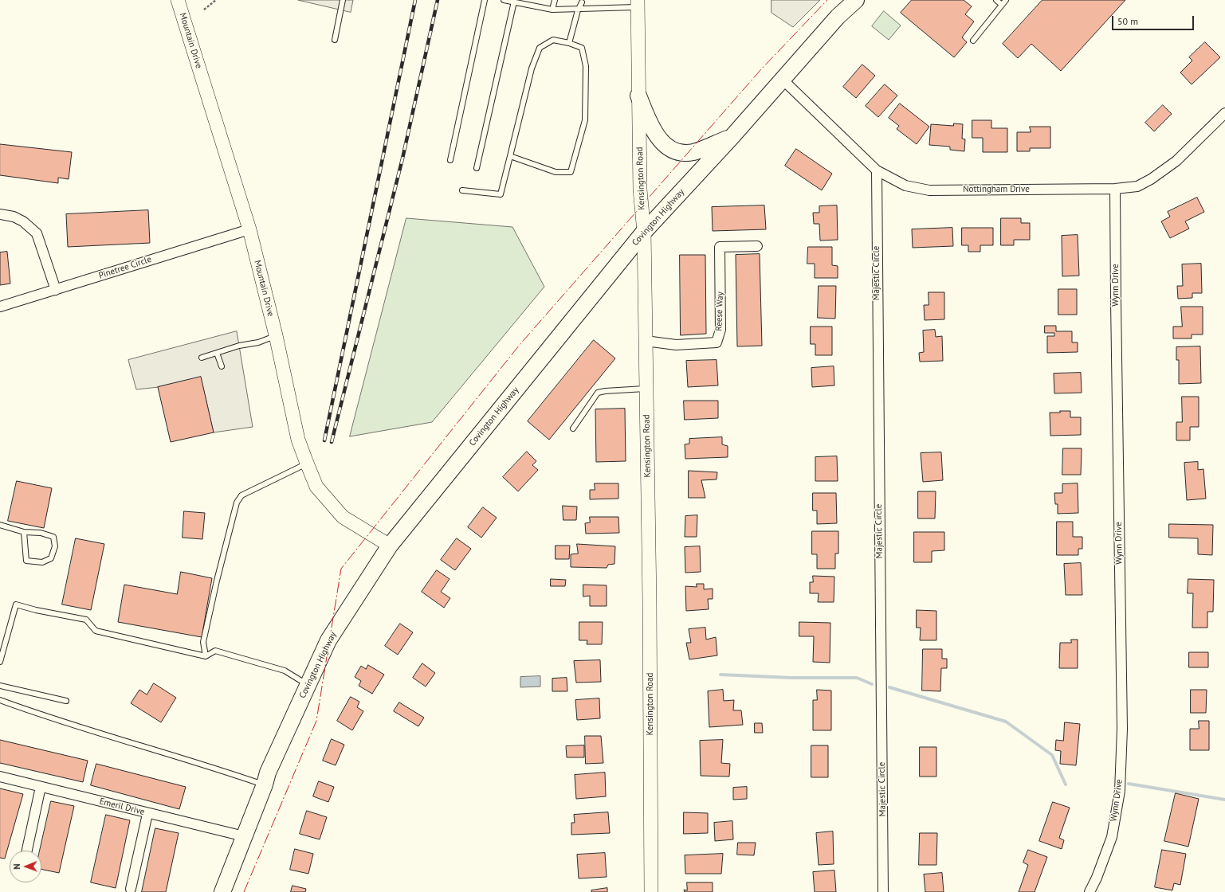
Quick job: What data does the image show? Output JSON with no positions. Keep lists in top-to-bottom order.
{
  "streets": {
    "main road": ["Covington Highway"],
    "street": [
      "Mountain Drive",
      "Kensington Road",
      "Nottingham Drive",
      "Pinetree Circle",
      "Majestic Circle",
      "Wynn Drive",
      "Reese Way",
      "Emeril Drive"
    ]
  },
  "crossings": [
    ["Mountain Drive", "Covington Highway"],
    ["Mountain Drive", "Pinetree Circle"],
    ["Kensington Road", "Covington Highway"],
    ["Kensington Road", "Reese Way"],
    ["Nottingham Drive", "Covington Highway"],
    ["Nottingham Drive", "Majestic Circle"],
    ["Nottingham Drive", "Wynn Drive"],
    ["Covington Highway", "Emeril Drive"]
  ],
  "scale_bar": "50 m",
  "north": "left"
}
